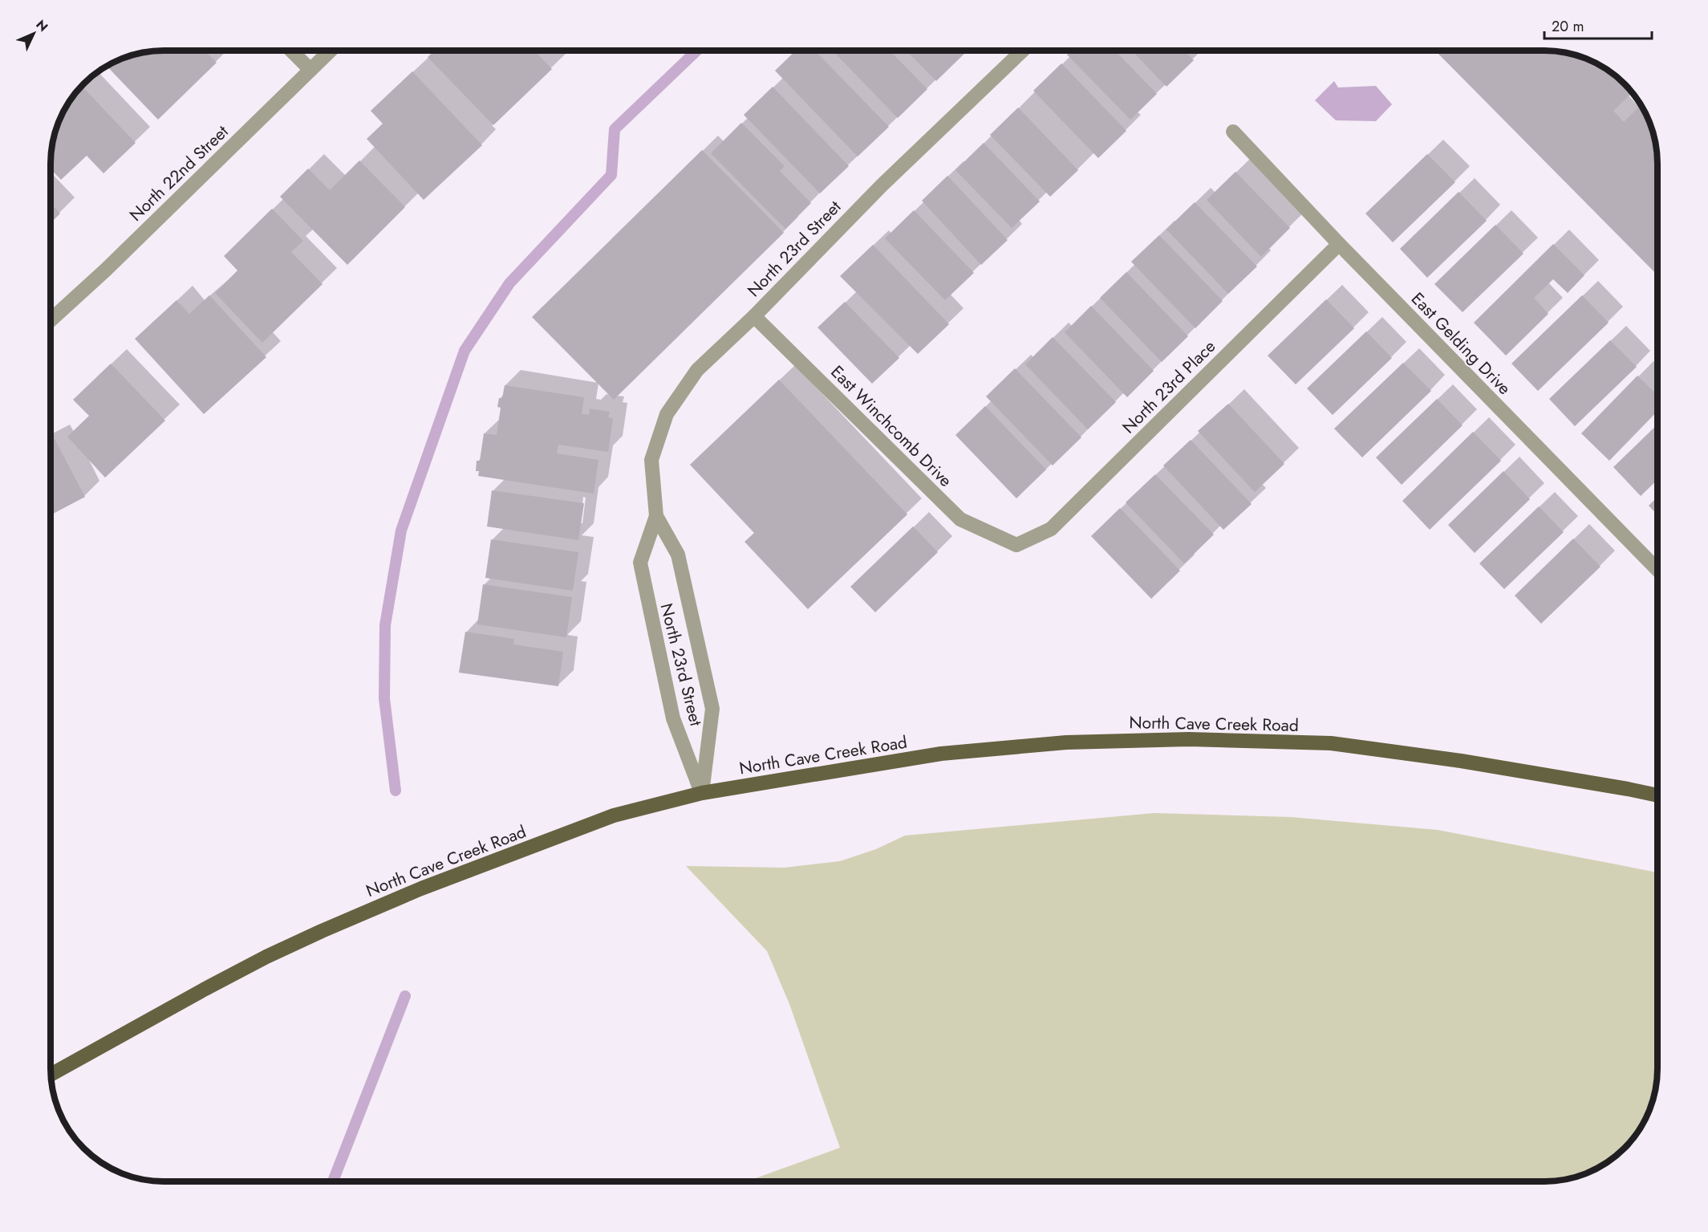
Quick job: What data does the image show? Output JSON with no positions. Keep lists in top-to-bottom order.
{
  "streets": {
    "main road": ["North Cave Creek Road"],
    "street": [
      "North 22nd Street",
      "North 23rd Street",
      "East Gelding Drive",
      "North 23rd Place",
      "East Winchcomb Drive"
    ]
  },
  "crossings": [
    ["North 23rd Street", "East Winchcomb Drive"],
    ["North 23rd Street", "North Cave Creek Road"],
    ["East Gelding Drive", "North 23rd Place"],
    ["North 23rd Place", "East Winchcomb Drive"]
  ],
  "scale_bar": "20 m",
  "north": "top right"
}
